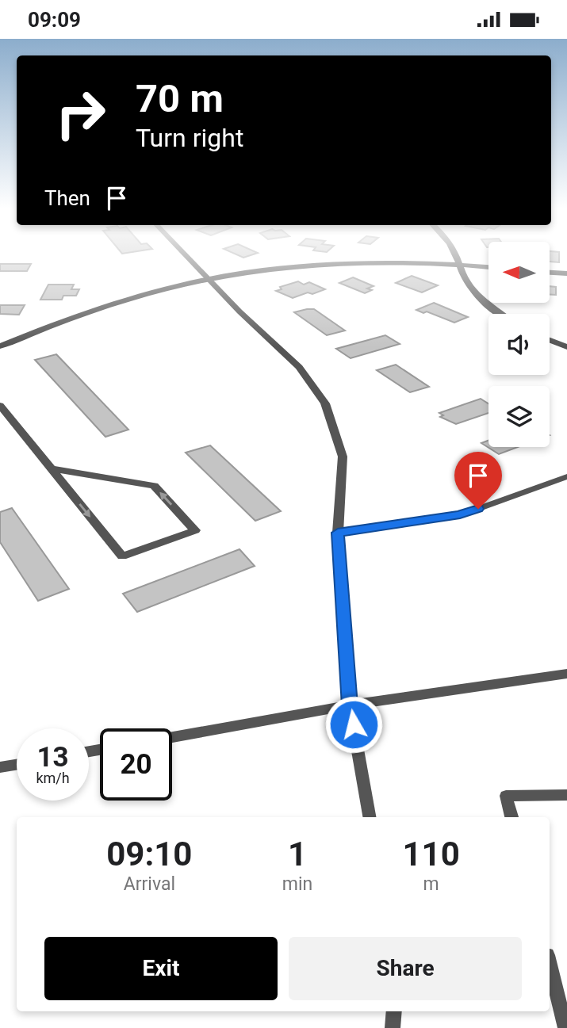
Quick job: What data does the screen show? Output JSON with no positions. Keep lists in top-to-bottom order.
{
  "north": "left",
  "page": {
    "status": "09:09",
    "turn": ["70 m", "Turn right"],
    "then": "Then",
    "speed": "13 km/h",
    "limit": "20",
    "eta": [
      "09:10",
      "Arrival",
      "1",
      "min",
      "110",
      "m"
    ],
    "buttons": ["Exit", "Share"]
  }
}
